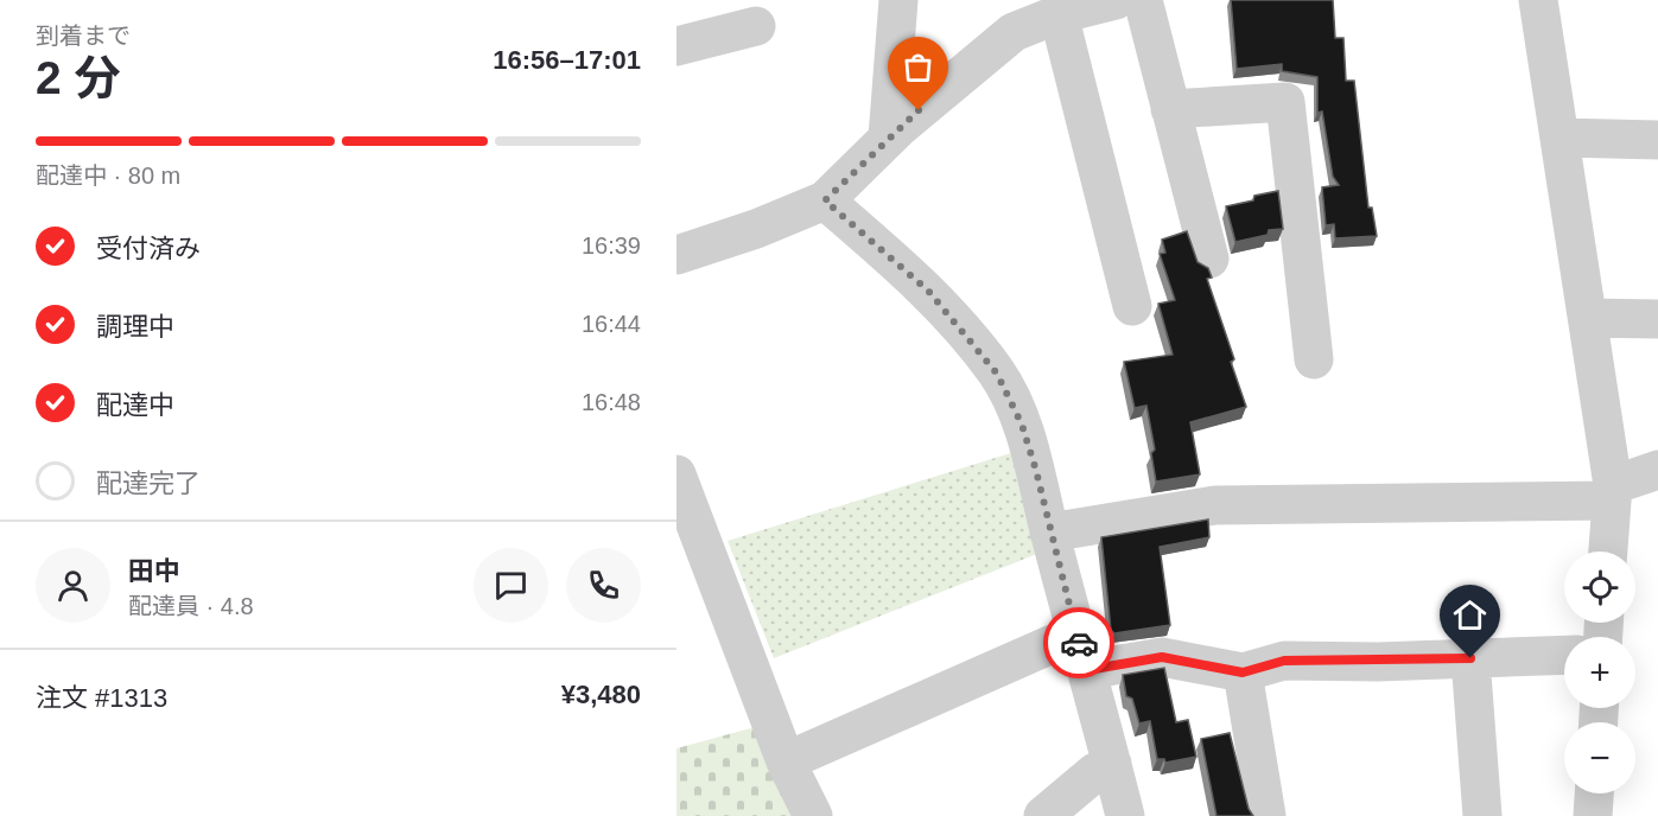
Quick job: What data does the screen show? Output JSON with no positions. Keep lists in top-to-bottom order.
{
  "page": {
    "heading": ["2 分", "到着まで", "16:56–17:01"],
    "panel": [
      "田中",
      "配達員 · 4.8",
      "注文 #1313",
      "¥3,480"
    ],
    "bar": "配達中 · 80 m",
    "list": [
      ["受付済み", "16:39"],
      ["調理中", "16:44"],
      ["配達中", "16:48"],
      "配達完了"
    ],
    "map_buttons": ["+", "−"]
  }
}
